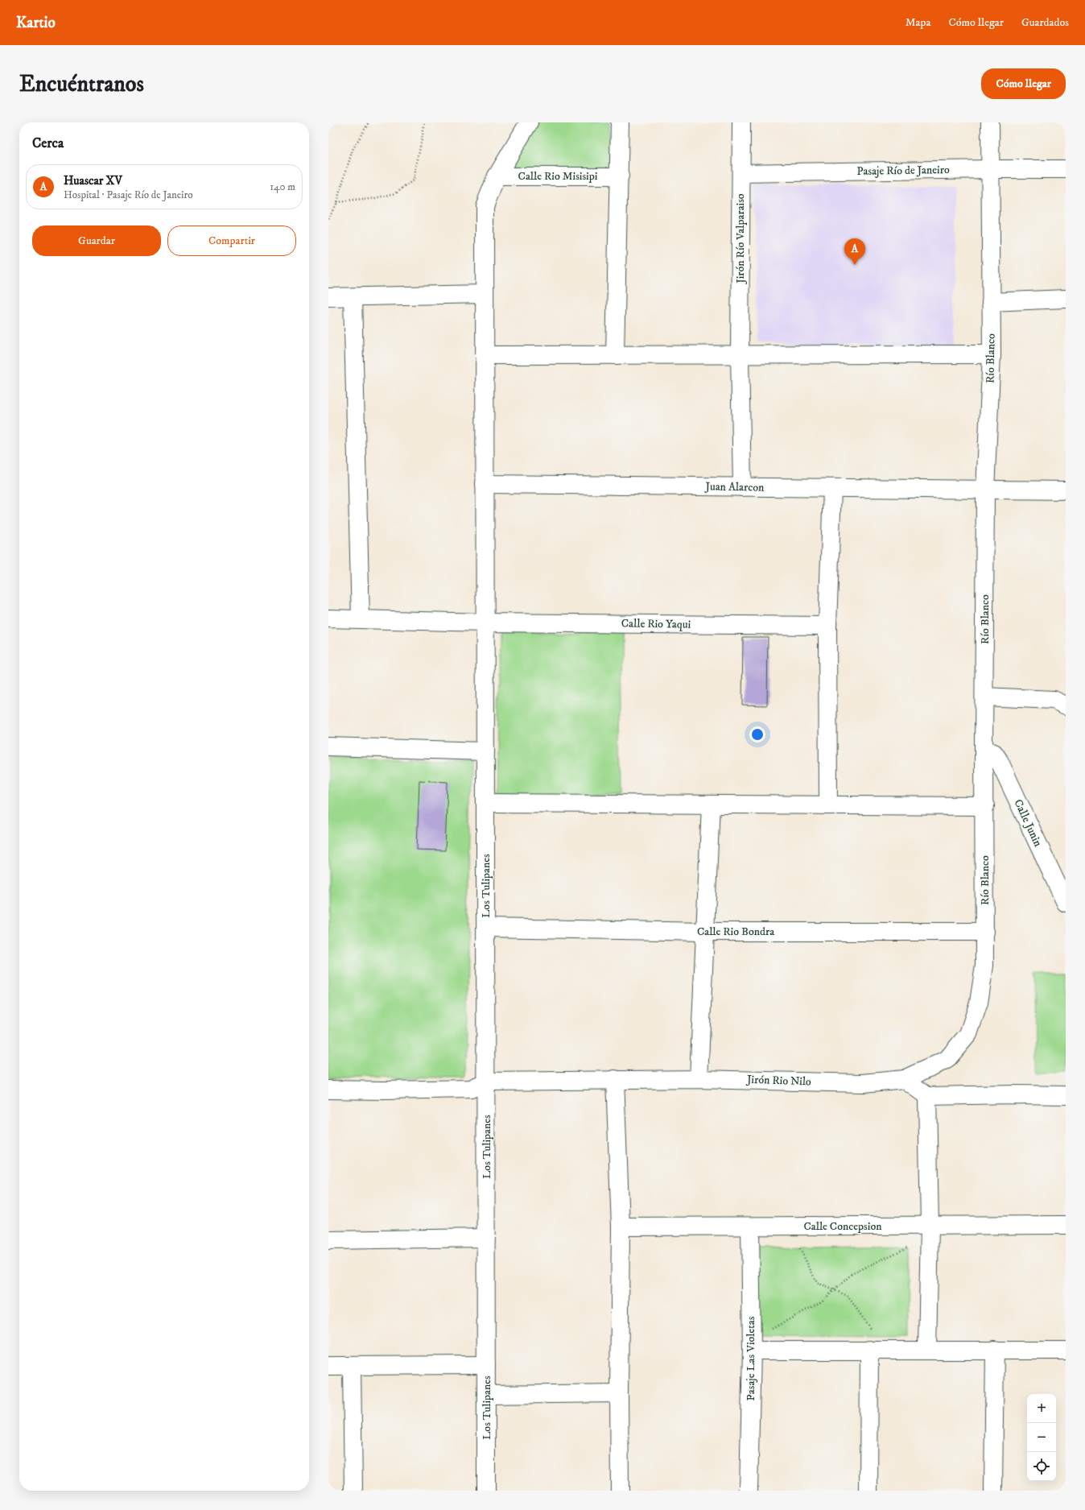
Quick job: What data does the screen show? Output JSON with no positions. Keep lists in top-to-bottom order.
{
  "streets": {
    "street": [
      "Pasaje Río de Janeiro",
      "Calle Rio Misisipi",
      "Jirón Río Valparaiso",
      "Río Blanco",
      "Juan Alarcon",
      "Calle Rio Yaqui",
      "Calle Junin",
      "Los Tulipanes",
      "Calle Rio Bondra",
      "Jirón Rio Nilo",
      "Calle Concepsion",
      "Pasaje Las Violetas"
    ]
  },
  "crossings": [
    ["Pasaje Río de Janeiro", "Jirón Río Valparaiso"],
    ["Pasaje Río de Janeiro", "Río Blanco"],
    ["Calle Rio Misisipi", "Los Tulipanes"],
    ["Jirón Río Valparaiso", "Juan Alarcon"],
    ["Río Blanco", "Juan Alarcon"],
    ["Río Blanco", "Calle Junin"],
    ["Río Blanco", "Calle Rio Bondra"],
    ["Río Blanco", "Jirón Rio Nilo"],
    ["Juan Alarcon", "Los Tulipanes"],
    ["Calle Rio Yaqui", "Los Tulipanes"],
    ["Los Tulipanes", "Calle Rio Bondra"],
    ["Los Tulipanes", "Jirón Rio Nilo"],
    ["Calle Concepsion", "Pasaje Las Violetas"]
  ],
  "page": {
    "header": "Kartio",
    "nav": ["Mapa", "Cómo llegar", "Guardados"],
    "buttons": [
      "Cómo llegar",
      ["Guardar", "Compartir"]
    ],
    "title": "Encuéntranos",
    "heading": "Cerca",
    "list": [
      {
        "mark": "A",
        "name": "Huascar XV",
        "note": "Hospital · Pasaje Río de Janeiro",
        "value": "140 m"
      }
    ],
    "pins": "A",
    "map_buttons": ["+", "−"]
  }
}
